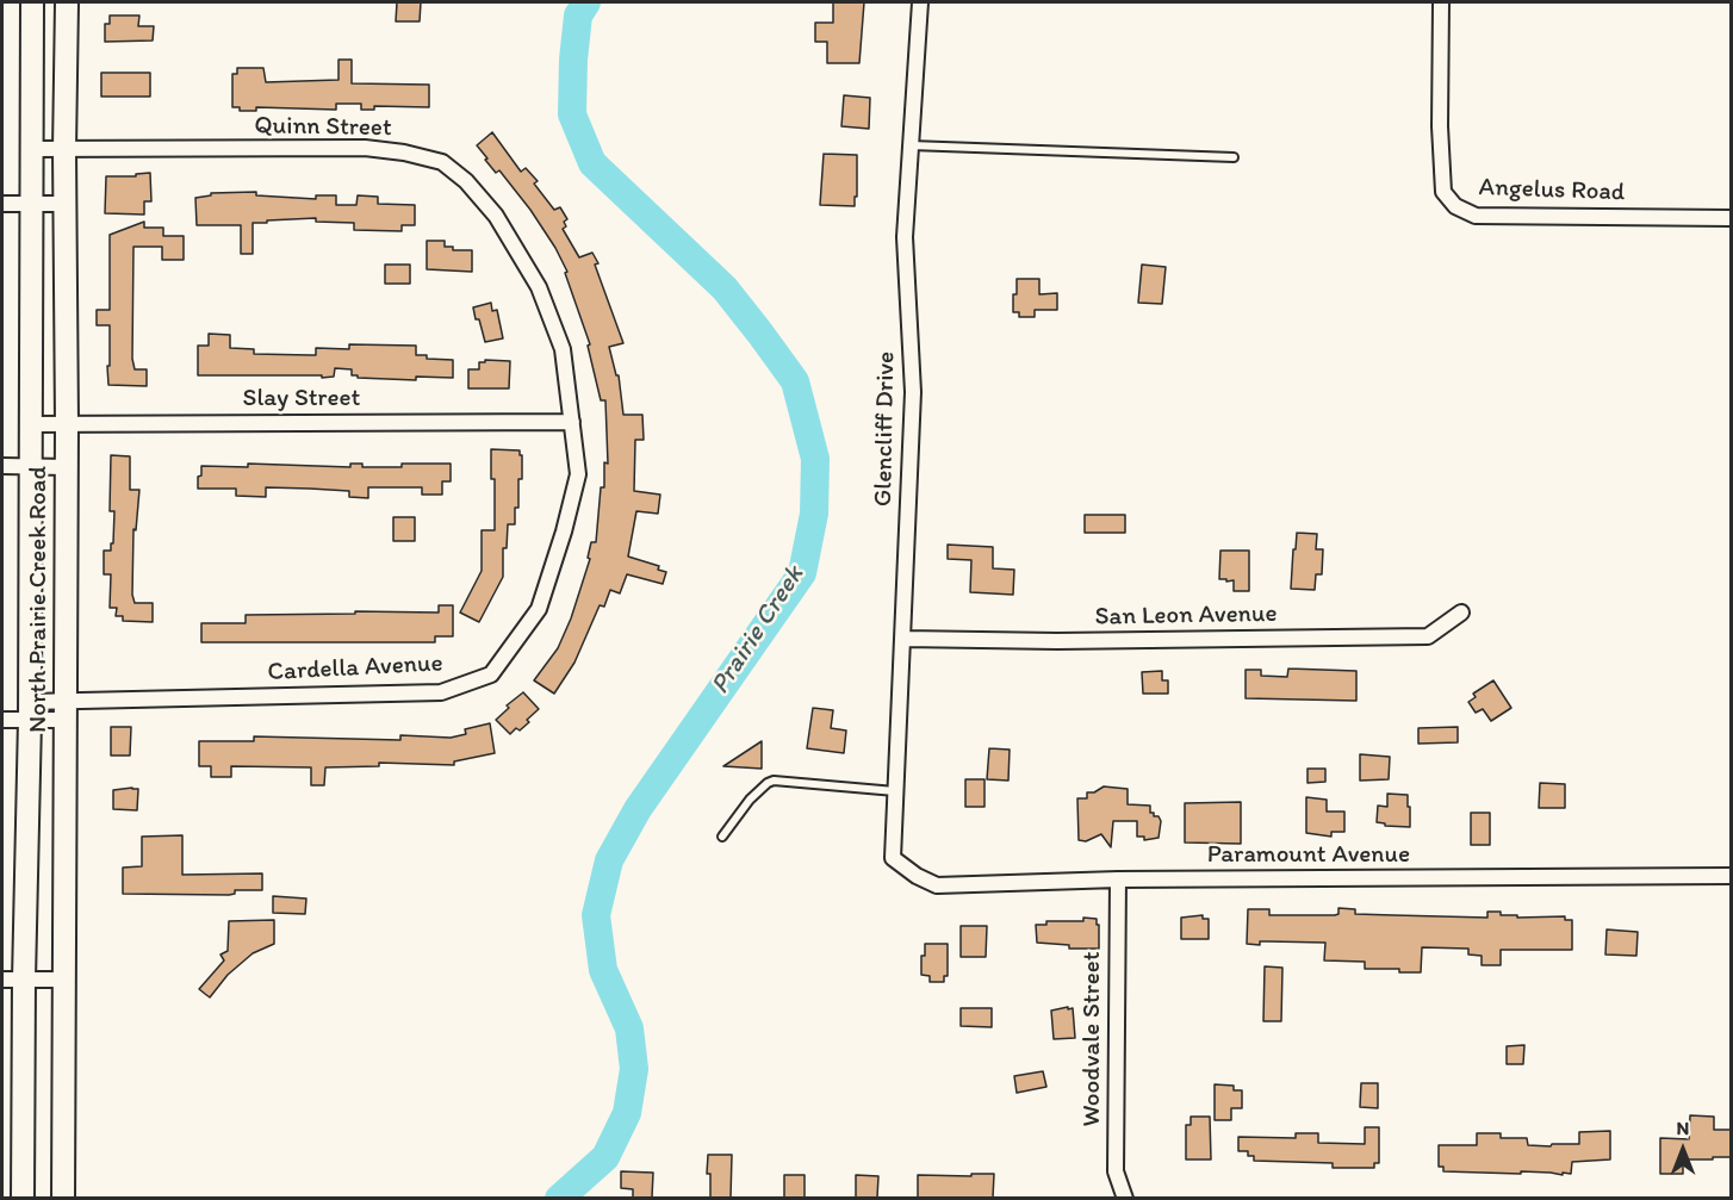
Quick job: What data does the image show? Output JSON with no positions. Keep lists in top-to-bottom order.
{
  "streets": {
    "main road": ["North Prairie Creek Road"],
    "street": [
      "Quinn Street",
      "Angelus Road",
      "Slay Street",
      "Glencliff Drive",
      "San Leon Avenue",
      "Cardella Avenue",
      "Paramount Avenue",
      "Woodvale Street"
    ]
  },
  "crossings": [
    ["Quinn Street", "Slay Street"],
    ["Quinn Street", "North Prairie Creek Road"],
    ["Quinn Street", "Cardella Avenue"],
    ["Slay Street", "North Prairie Creek Road"],
    ["Slay Street", "Cardella Avenue"],
    ["Glencliff Drive", "San Leon Avenue"],
    ["Glencliff Drive", "Paramount Avenue"],
    ["North Prairie Creek Road", "Cardella Avenue"],
    ["Paramount Avenue", "Woodvale Street"]
  ],
  "water": ["Prairie Creek"],
  "north": "top"
}
